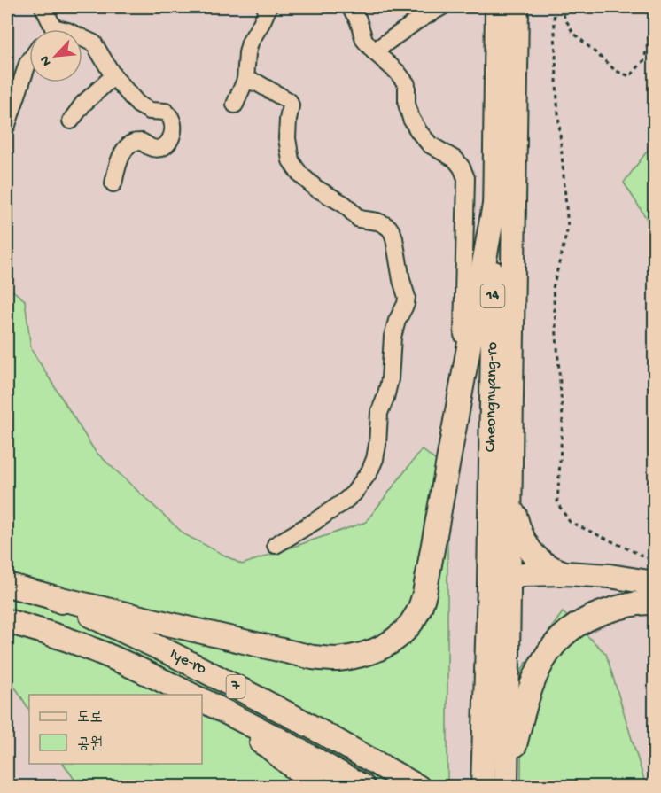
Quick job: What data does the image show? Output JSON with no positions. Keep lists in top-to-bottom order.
{
  "streets": {
    "highway": [
      "14",
      "Cheongnyang-ro",
      "Iye-ro",
      "7"
    ]
  },
  "legend": ["도로", "공원"],
  "north": "bottom left"
}
